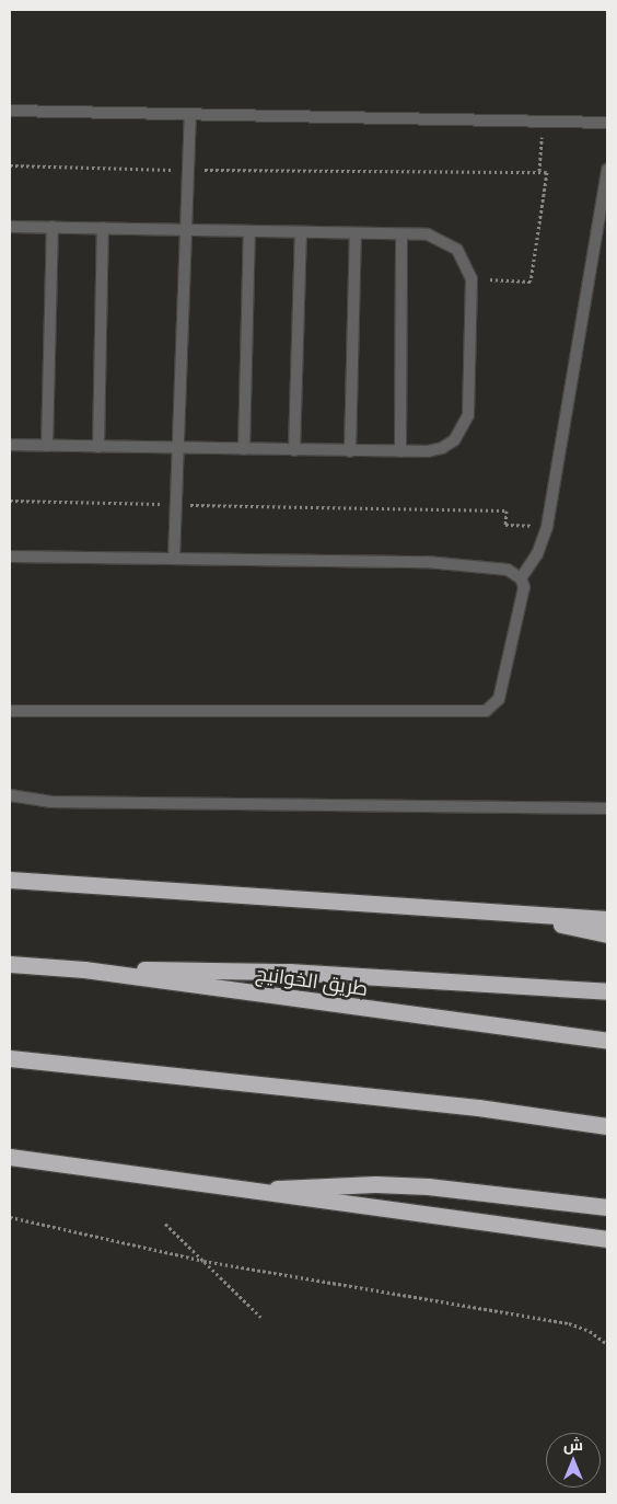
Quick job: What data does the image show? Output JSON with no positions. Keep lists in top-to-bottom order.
{
  "streets": {
    "highway": ["طريق الخوانيج"]
  },
  "north": "top"
}
